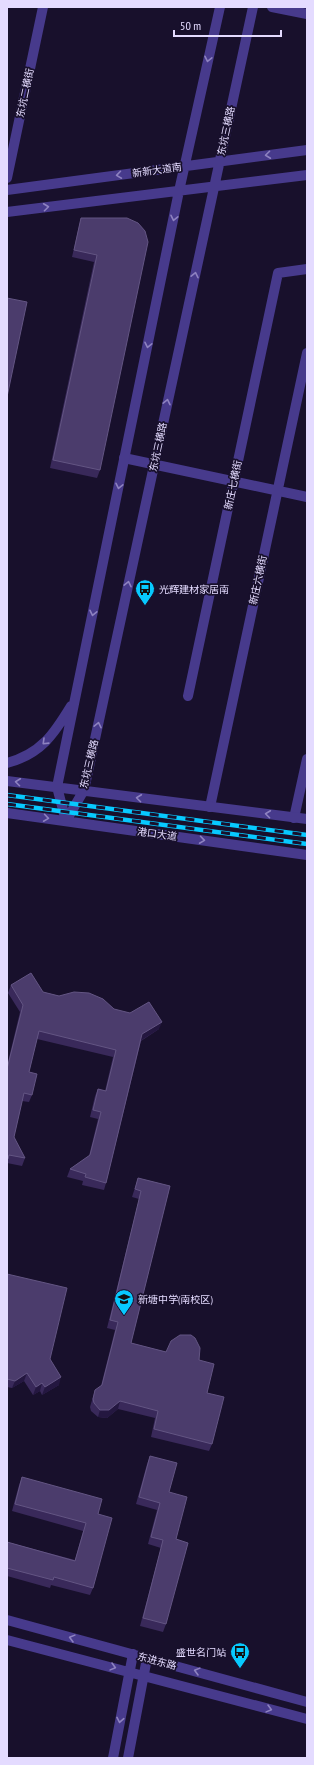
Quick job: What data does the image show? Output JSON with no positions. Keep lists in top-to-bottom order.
{
  "streets": {
    "street": [
      "东坑二横街",
      "东坑三横路",
      "新新大道南",
      "新庄七横街",
      "新庄六横街",
      "港口大道",
      "东进东路"
    ]
  },
  "crossings": [
    ["东坑三横路", "新新大道南"],
    ["东坑三横路", "港口大道"]
  ],
  "places": {
    "bus stop": ["光辉建材家居南", "盛世名门站"],
    "school or university": ["新塘中学(南校区)"]
  },
  "scale_bar": "50 m"
}
